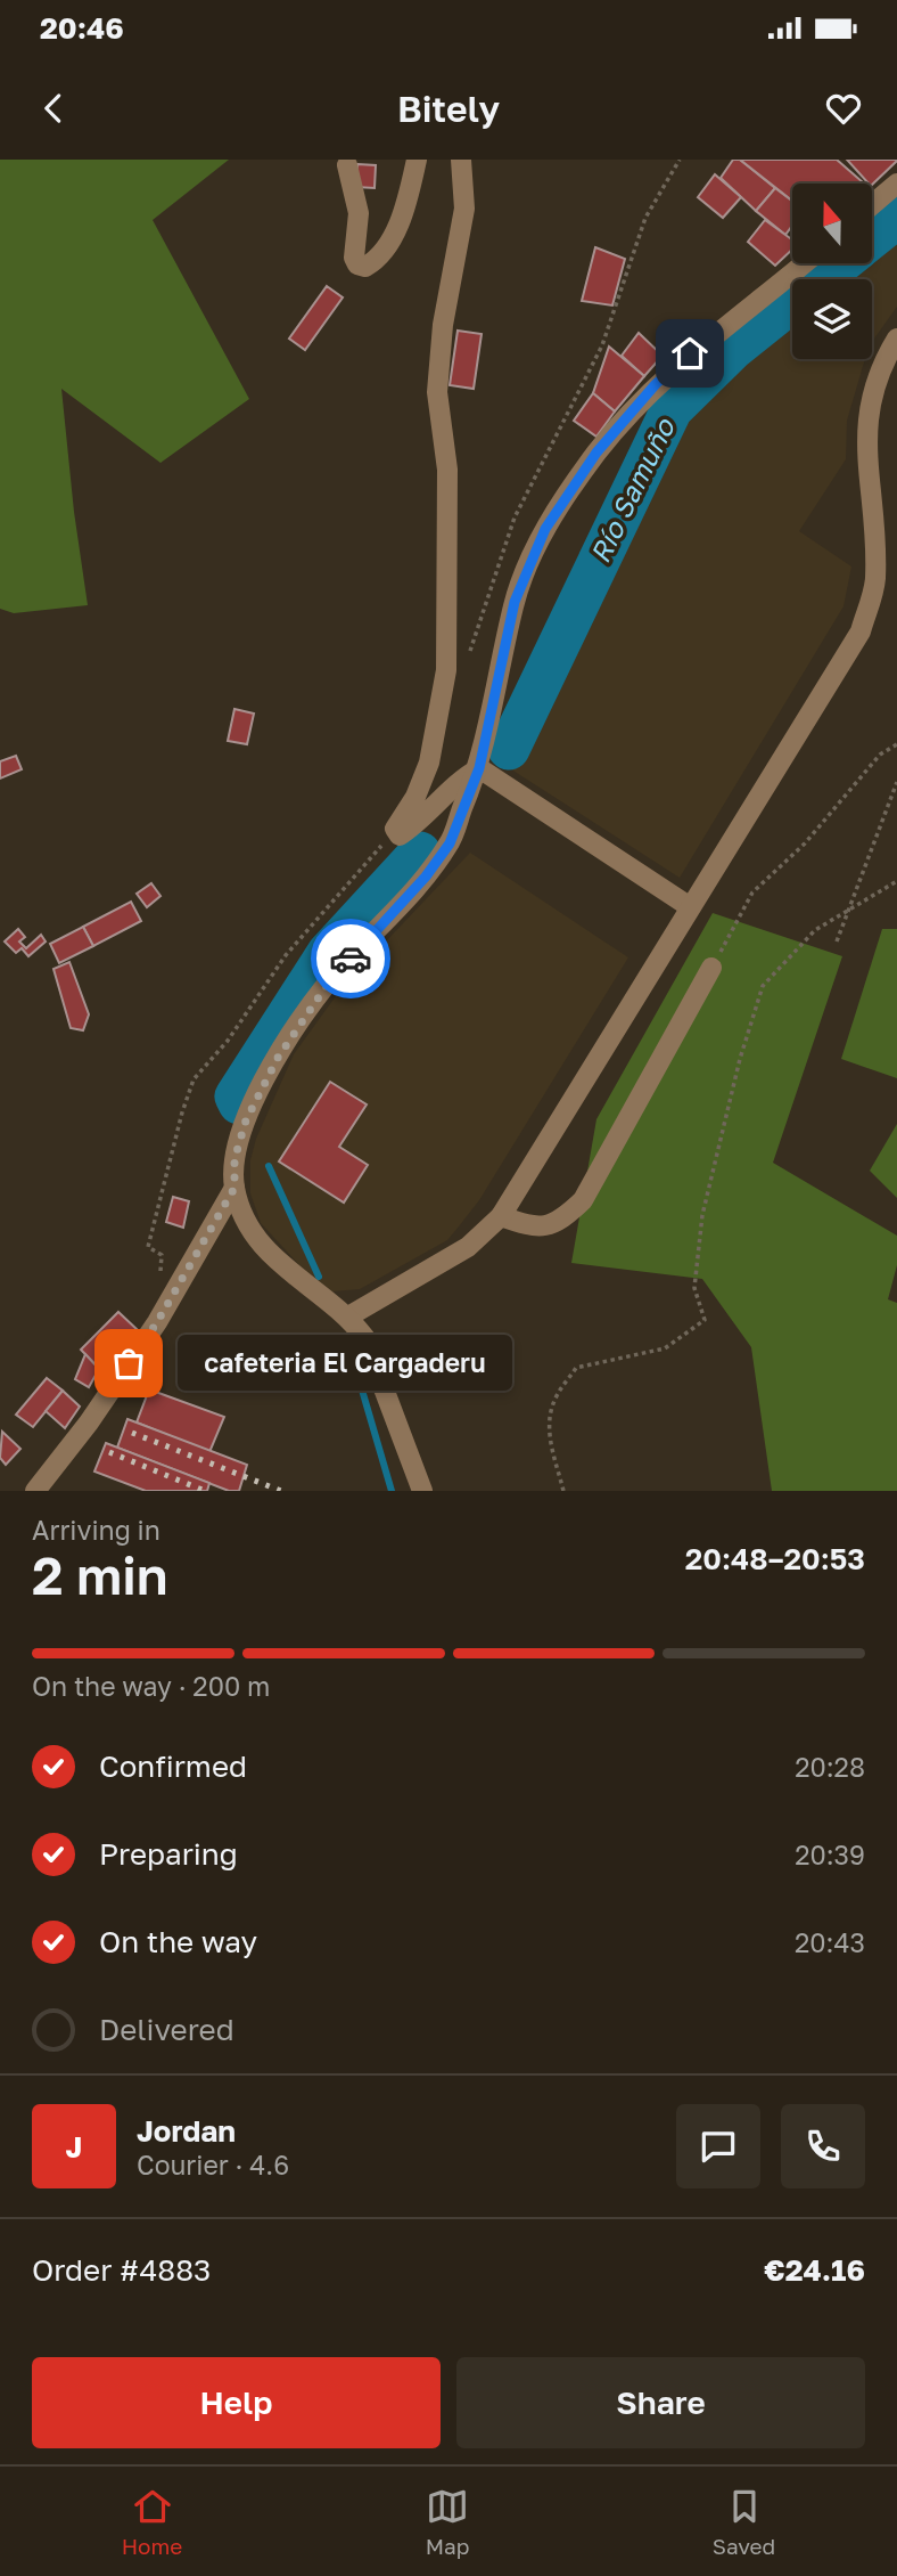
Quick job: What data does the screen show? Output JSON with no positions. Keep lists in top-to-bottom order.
{
  "water": ["Río Samuño"],
  "places": ["cafeteria El Cargaderu"],
  "north": "top",
  "page": {
    "status": "20:46",
    "header": "Bitely",
    "bubble": "cafeteria El Cargaderu",
    "heading": ["2 min", "Arriving in", "20:48–20:53"],
    "panel": [
      "Jordan",
      "Courier · 4.6",
      "Order #4883",
      "€24.16"
    ],
    "bar": "On the way · 200 m",
    "list": [
      ["Confirmed", "20:28"],
      ["Preparing", "20:39"],
      ["On the way", "20:43"],
      "Delivered"
    ],
    "round": "J",
    "buttons": ["Help", "Share"],
    "tabs": ["Home", "Map", "Saved"]
  }
}
